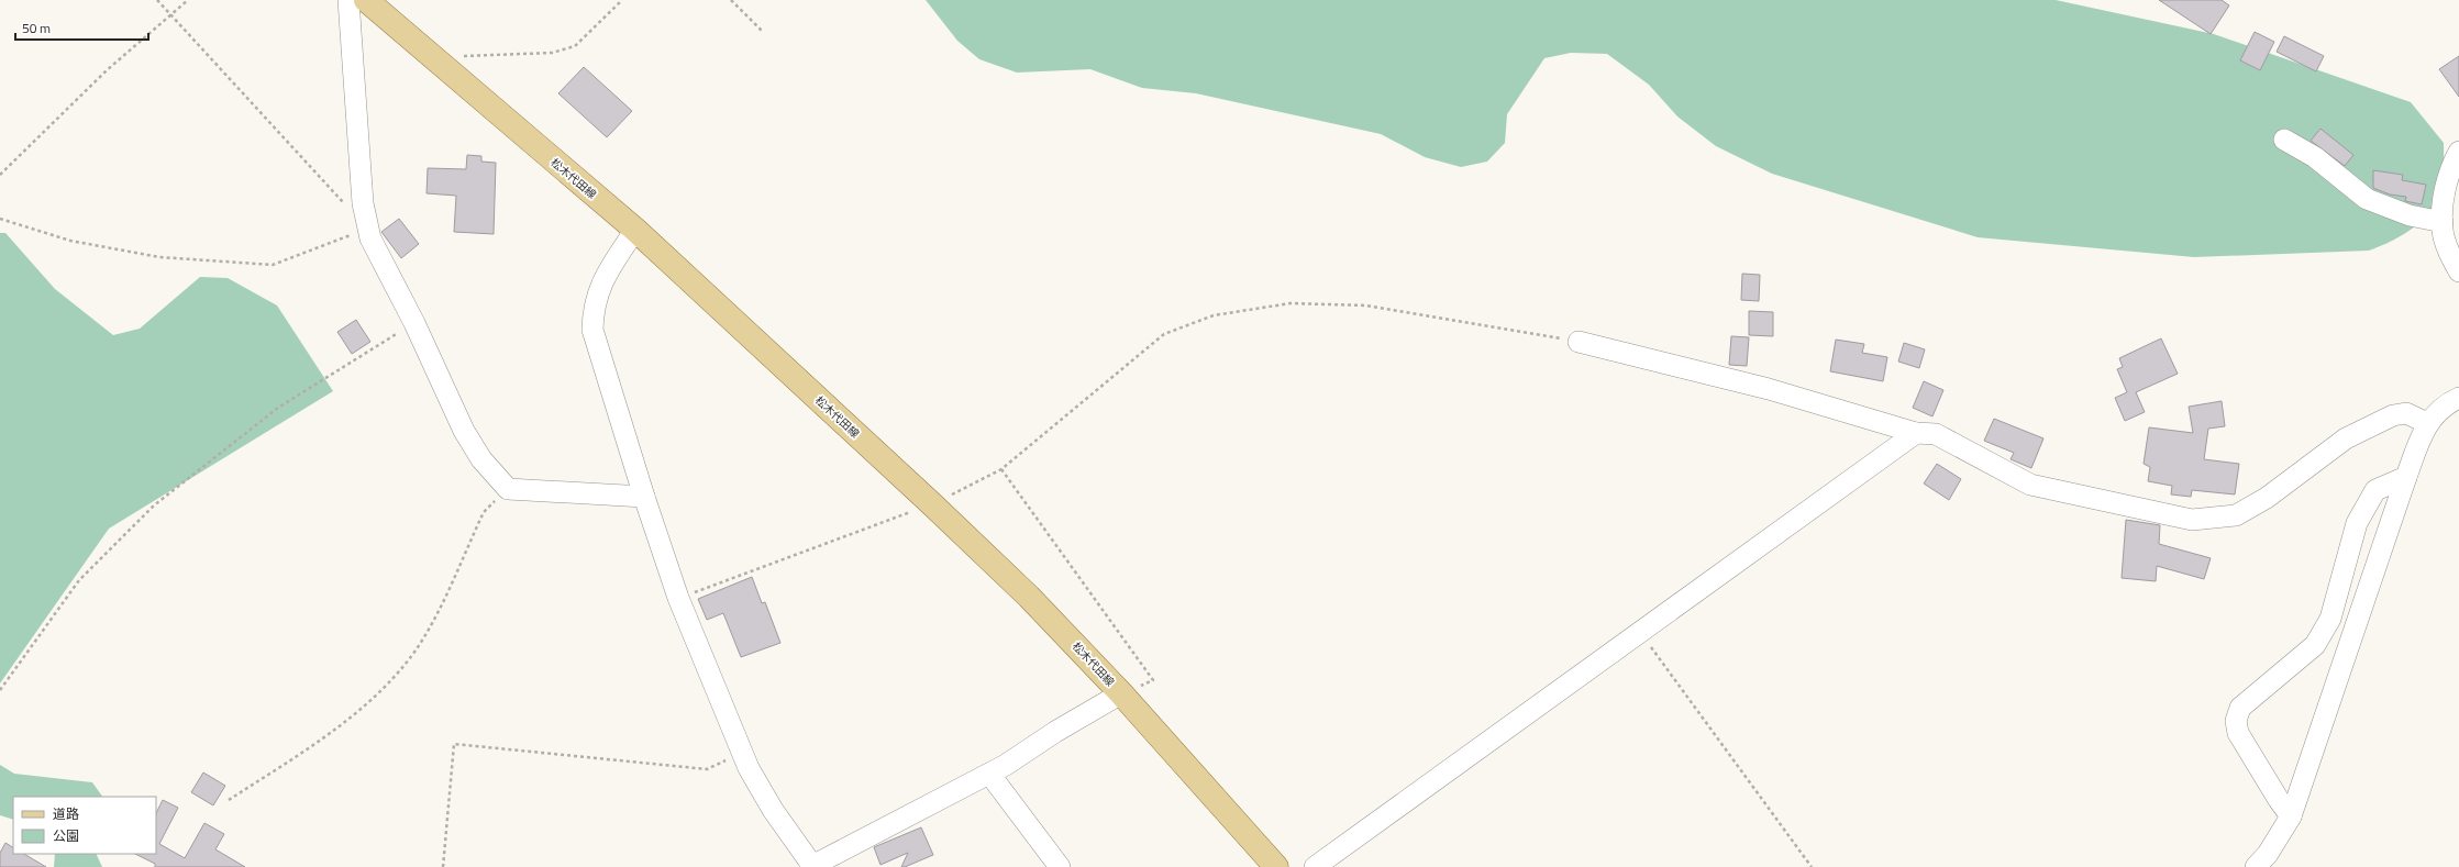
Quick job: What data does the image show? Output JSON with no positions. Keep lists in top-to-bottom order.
{
  "streets": {
    "main road": ["松木代田線"]
  },
  "legend": ["道路", "公園"],
  "scale_bar": "50 m"
}
